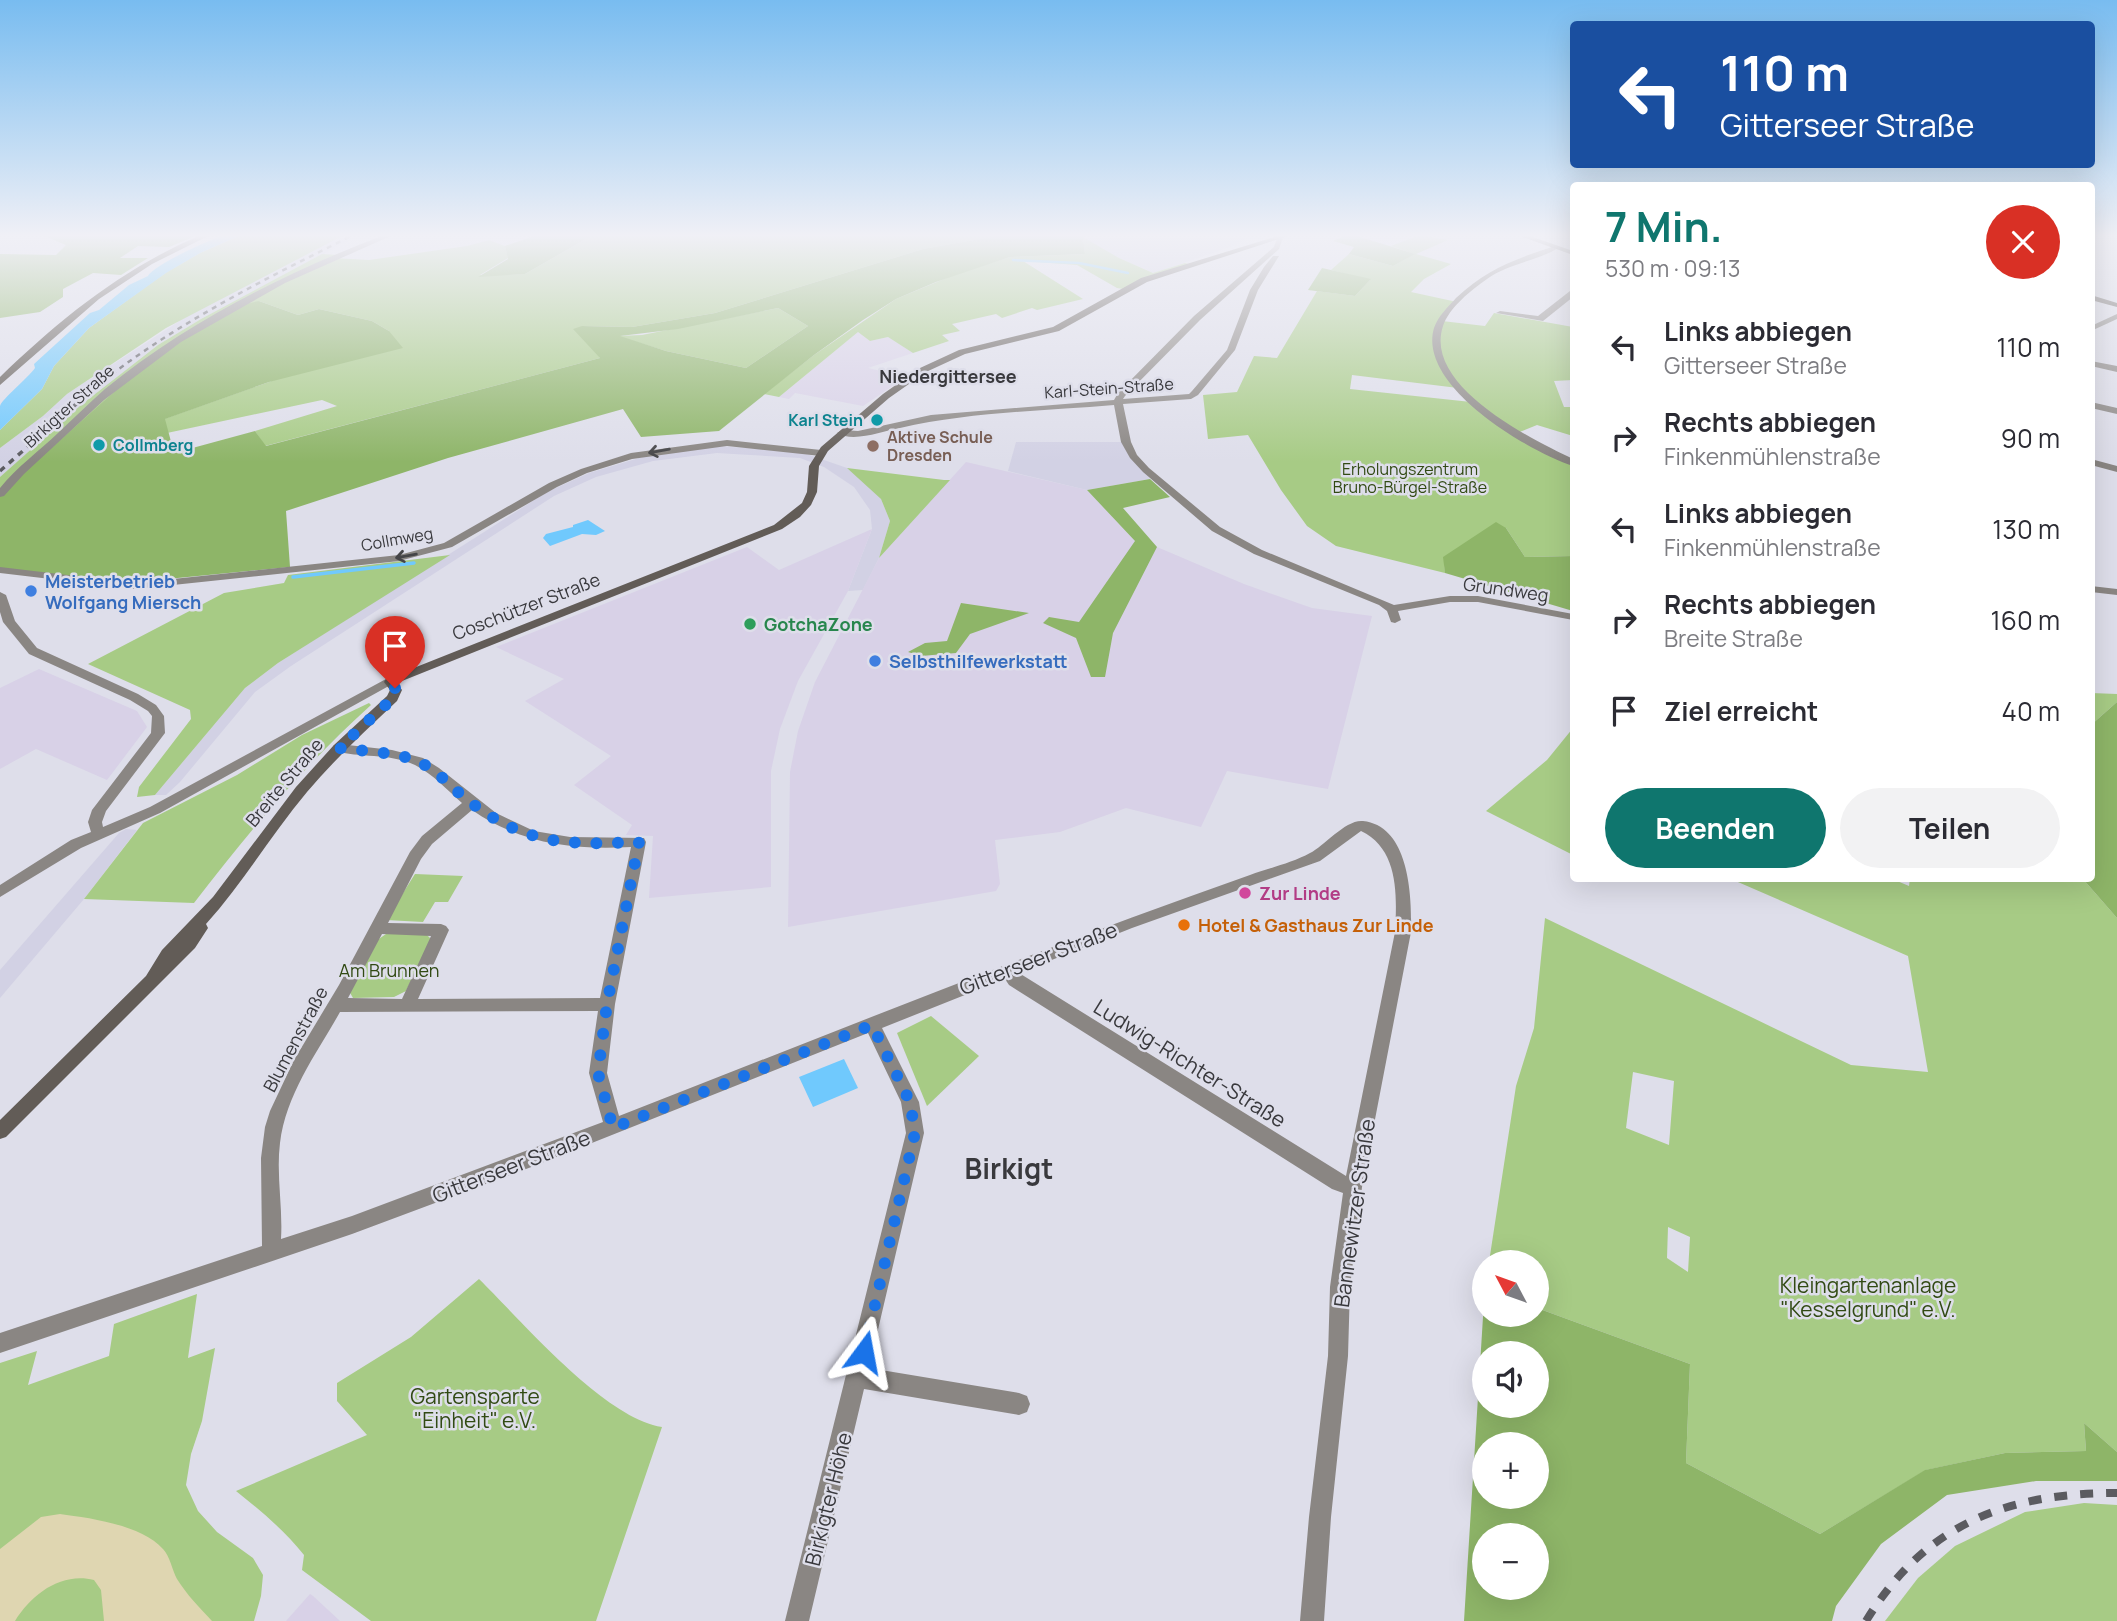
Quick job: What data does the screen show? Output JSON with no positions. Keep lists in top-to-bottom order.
{
  "streets": {
    "street": [
      "Karl-Stein-Straße",
      "Birkigter Straße",
      "Collmweg",
      "Grundweg",
      "Coschützer Straße",
      "Breite Straße",
      "Gitterseer Straße",
      "Blumenstraße",
      "Ludwig-Richter-Straße",
      "Bannewitzer Straße",
      "Birkigter Höhe"
    ]
  },
  "crossings": [
    ["Karl-Stein-Straße", "Grundweg"],
    ["Collmweg", "Coschützer Straße"],
    ["Coschützer Straße", "Breite Straße"],
    ["Gitterseer Straße", "Blumenstraße"],
    ["Gitterseer Straße", "Ludwig-Richter-Straße"],
    ["Gitterseer Straße", "Bannewitzer Straße"],
    ["Gitterseer Straße", "Birkigter Höhe"],
    ["Ludwig-Richter-Straße", "Bannewitzer Straße"]
  ],
  "one_way": ["Collmweg"],
  "districts": ["Niedergittersee", "Birkigt"],
  "parks": [
    "Erholungszentrum Bruno-Bürgel-Straße",
    "Am Brunnen",
    "Kleingartenanlage \"Kesselgrund\" e.V.",
    "Gartensparte \"Einheit\" e.V."
  ],
  "places": [
    "Karl Stein",
    "Collmberg",
    "Aktive Schule Dresden",
    "Meisterbetrieb Wolfgang Miersch",
    "GotchaZone",
    "Selbsthilfewerkstatt",
    "Zur Linde",
    "Hotel & Gasthaus Zur Linde"
  ],
  "north": "top left",
  "page": {
    "turn": ["110 m", "Gitterseer Straße"],
    "heading": ["7 Min.", "530 m · 09:13"],
    "list": [
      {
        "name": "Links abbiegen",
        "note": "Gitterseer Straße",
        "value": "110 m"
      },
      {
        "name": "Rechts abbiegen",
        "note": "Finkenmühlenstraße",
        "value": "90 m"
      },
      {
        "name": "Links abbiegen",
        "note": "Finkenmühlenstraße",
        "value": "130 m"
      },
      {
        "name": "Rechts abbiegen",
        "note": "Breite Straße",
        "value": "160 m"
      },
      {
        "name": "Ziel erreicht",
        "value": "40 m"
      }
    ],
    "buttons": ["Beenden", "Teilen"],
    "map_buttons": ["+", "−"]
  }
}
